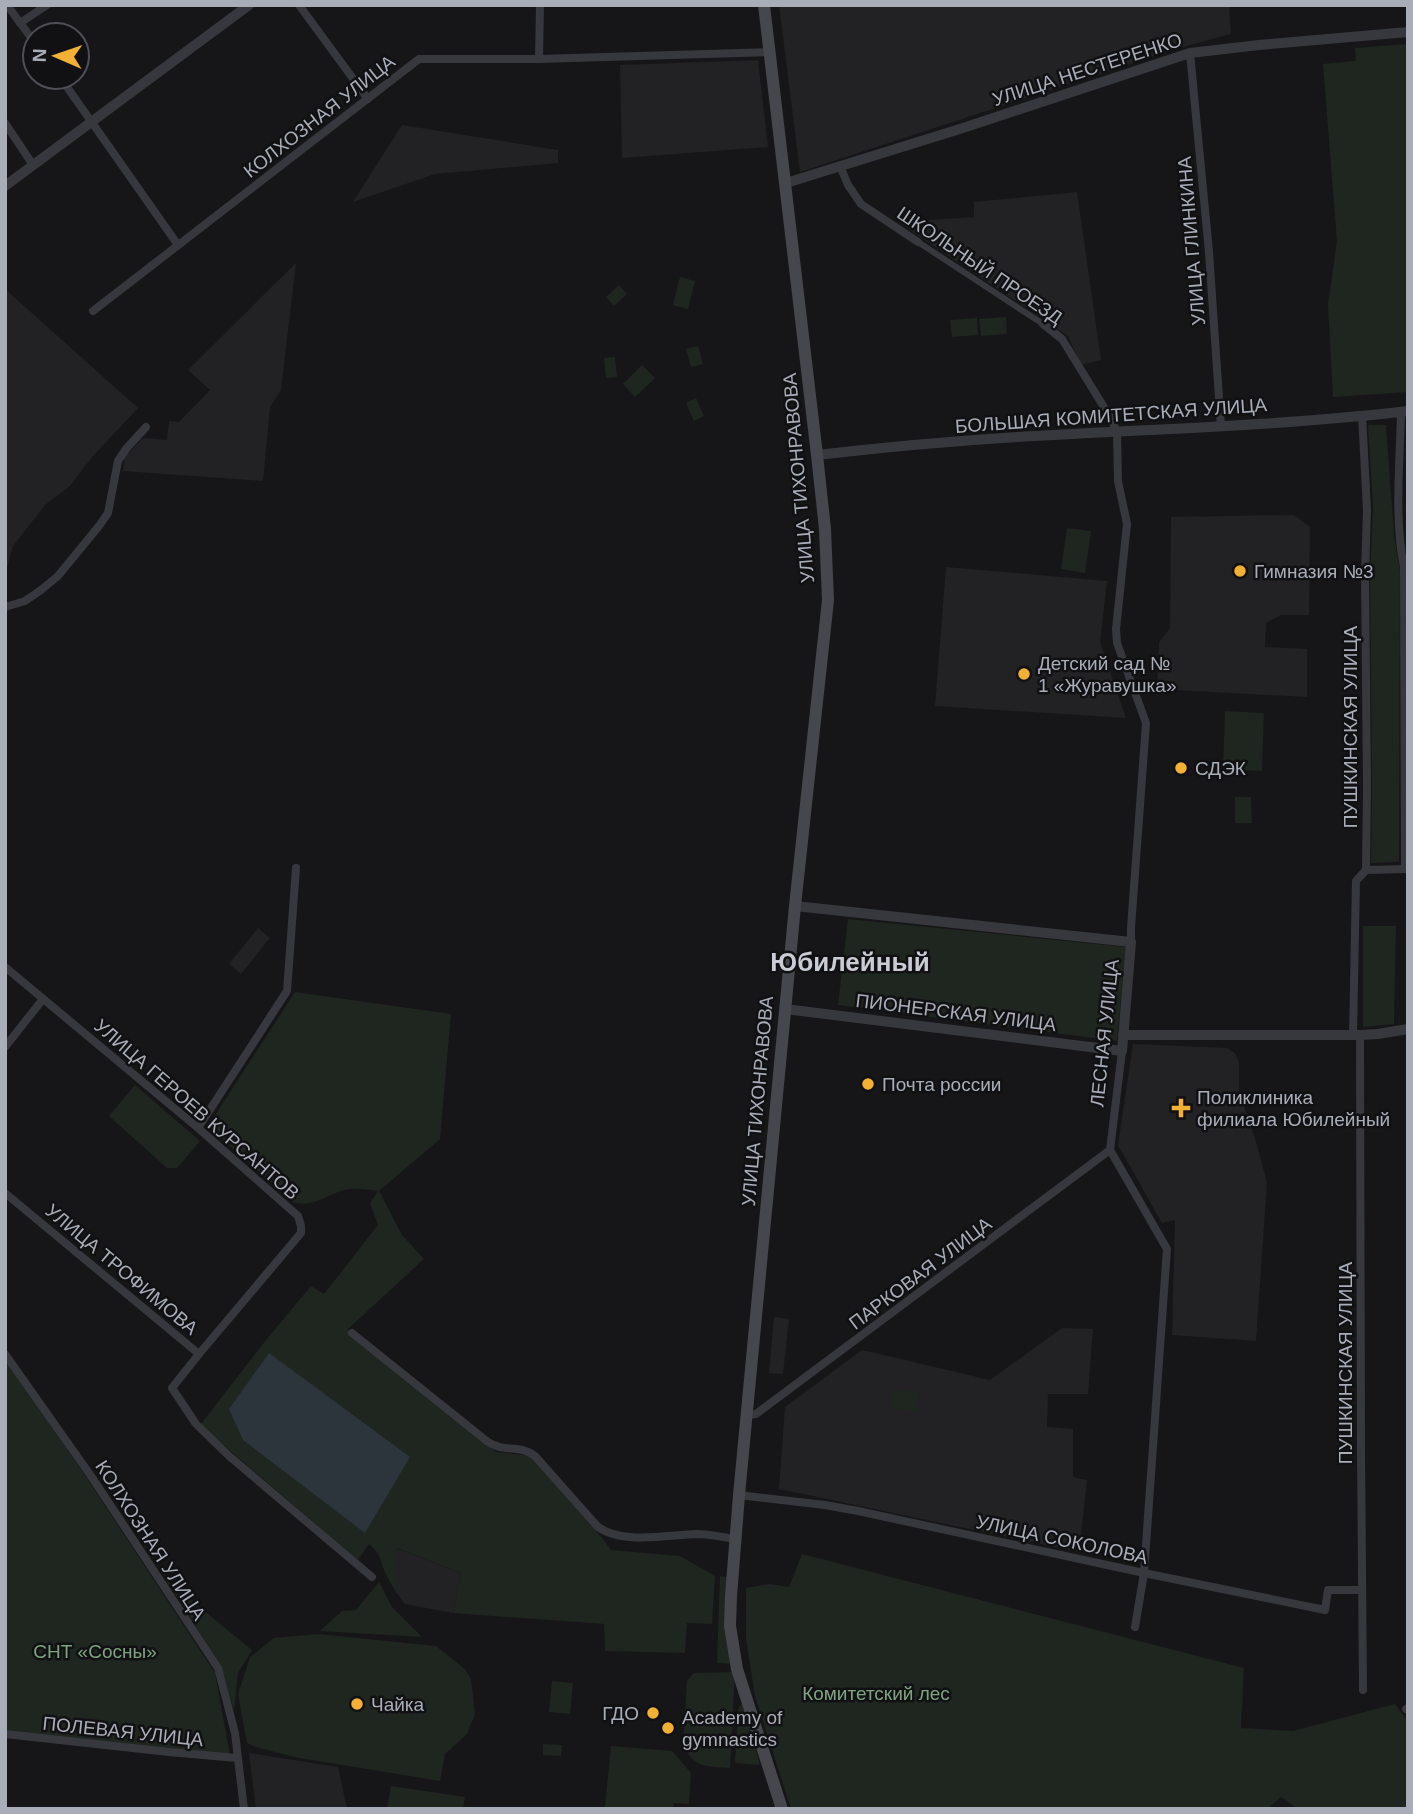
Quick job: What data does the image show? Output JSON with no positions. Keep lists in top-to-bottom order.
{
  "streets": {
    "main road": ["УЛИЦА ТИХОНРАВОВА"],
    "street": [
      "УЛИЦА НЕСТЕРЕНКО",
      "КОЛХОЗНАЯ УЛИЦА",
      "УЛИЦА ГЛИНКИНА",
      "ШКОЛЬНЫЙ ПРОЕЗД",
      "БОЛЬШАЯ КОМИТЕТСКАЯ УЛИЦА",
      "ПУШКИНСКАЯ УЛИЦА",
      "ПИОНЕРСКАЯ УЛИЦА",
      "ЛЕСНАЯ УЛИЦА",
      "УЛИЦА ГЕРОЕВ КУРСАНТОВ",
      "УЛИЦА ТРОФИМОВА",
      "ПАРКОВАЯ УЛИЦА",
      "УЛИЦА СОКОЛОВА",
      "ПОЛЕВАЯ УЛИЦА"
    ]
  },
  "crossings": [
    ["УЛИЦА НЕСТЕРЕНКО", "УЛИЦА ГЛИНКИНА"],
    ["УЛИЦА НЕСТЕРЕНКО", "ШКОЛЬНЫЙ ПРОЕЗД"],
    ["УЛИЦА НЕСТЕРЕНКО", "УЛИЦА ТИХОНРАВОВА"],
    ["КОЛХОЗНАЯ УЛИЦА", "УЛИЦА ТИХОНРАВОВА"],
    ["КОЛХОЗНАЯ УЛИЦА", "ПОЛЕВАЯ УЛИЦА"],
    ["УЛИЦА ГЛИНКИНА", "БОЛЬШАЯ КОМИТЕТСКАЯ УЛИЦА"],
    ["ШКОЛЬНЫЙ ПРОЕЗД", "БОЛЬШАЯ КОМИТЕТСКАЯ УЛИЦА"],
    ["ШКОЛЬНЫЙ ПРОЕЗД", "ЛЕСНАЯ УЛИЦА"],
    ["БОЛЬШАЯ КОМИТЕТСКАЯ УЛИЦА", "УЛИЦА ТИХОНРАВОВА"],
    ["БОЛЬШАЯ КОМИТЕТСКАЯ УЛИЦА", "ПУШКИНСКАЯ УЛИЦА"],
    ["БОЛЬШАЯ КОМИТЕТСКАЯ УЛИЦА", "ЛЕСНАЯ УЛИЦА"],
    ["УЛИЦА ТИХОНРАВОВА", "ПИОНЕРСКАЯ УЛИЦА"],
    ["УЛИЦА ТИХОНРАВОВА", "ПАРКОВАЯ УЛИЦА"],
    ["УЛИЦА ТИХОНРАВОВА", "УЛИЦА СОКОЛОВА"],
    ["ПУШКИНСКАЯ УЛИЦА", "УЛИЦА СОКОЛОВА"],
    ["ПИОНЕРСКАЯ УЛИЦА", "ЛЕСНАЯ УЛИЦА"],
    ["ЛЕСНАЯ УЛИЦА", "ПАРКОВАЯ УЛИЦА"],
    ["УЛИЦА ГЕРОЕВ КУРСАНТОВ", "УЛИЦА ТРОФИМОВА"]
  ],
  "districts": ["Юбилейный"],
  "parks": ["СНТ «Сосны»", "Комитетский лес"],
  "places": {
    "other": [
      "Гимназия №3",
      "Детский сад № 1 «Журавушка»",
      "СДЭК",
      "Почта россии",
      "Чайка",
      "ГДО",
      "Academy of gymnastics"
    ],
    "health": ["Поликлиника филиала Юбилейный"]
  },
  "north": "left"
}
